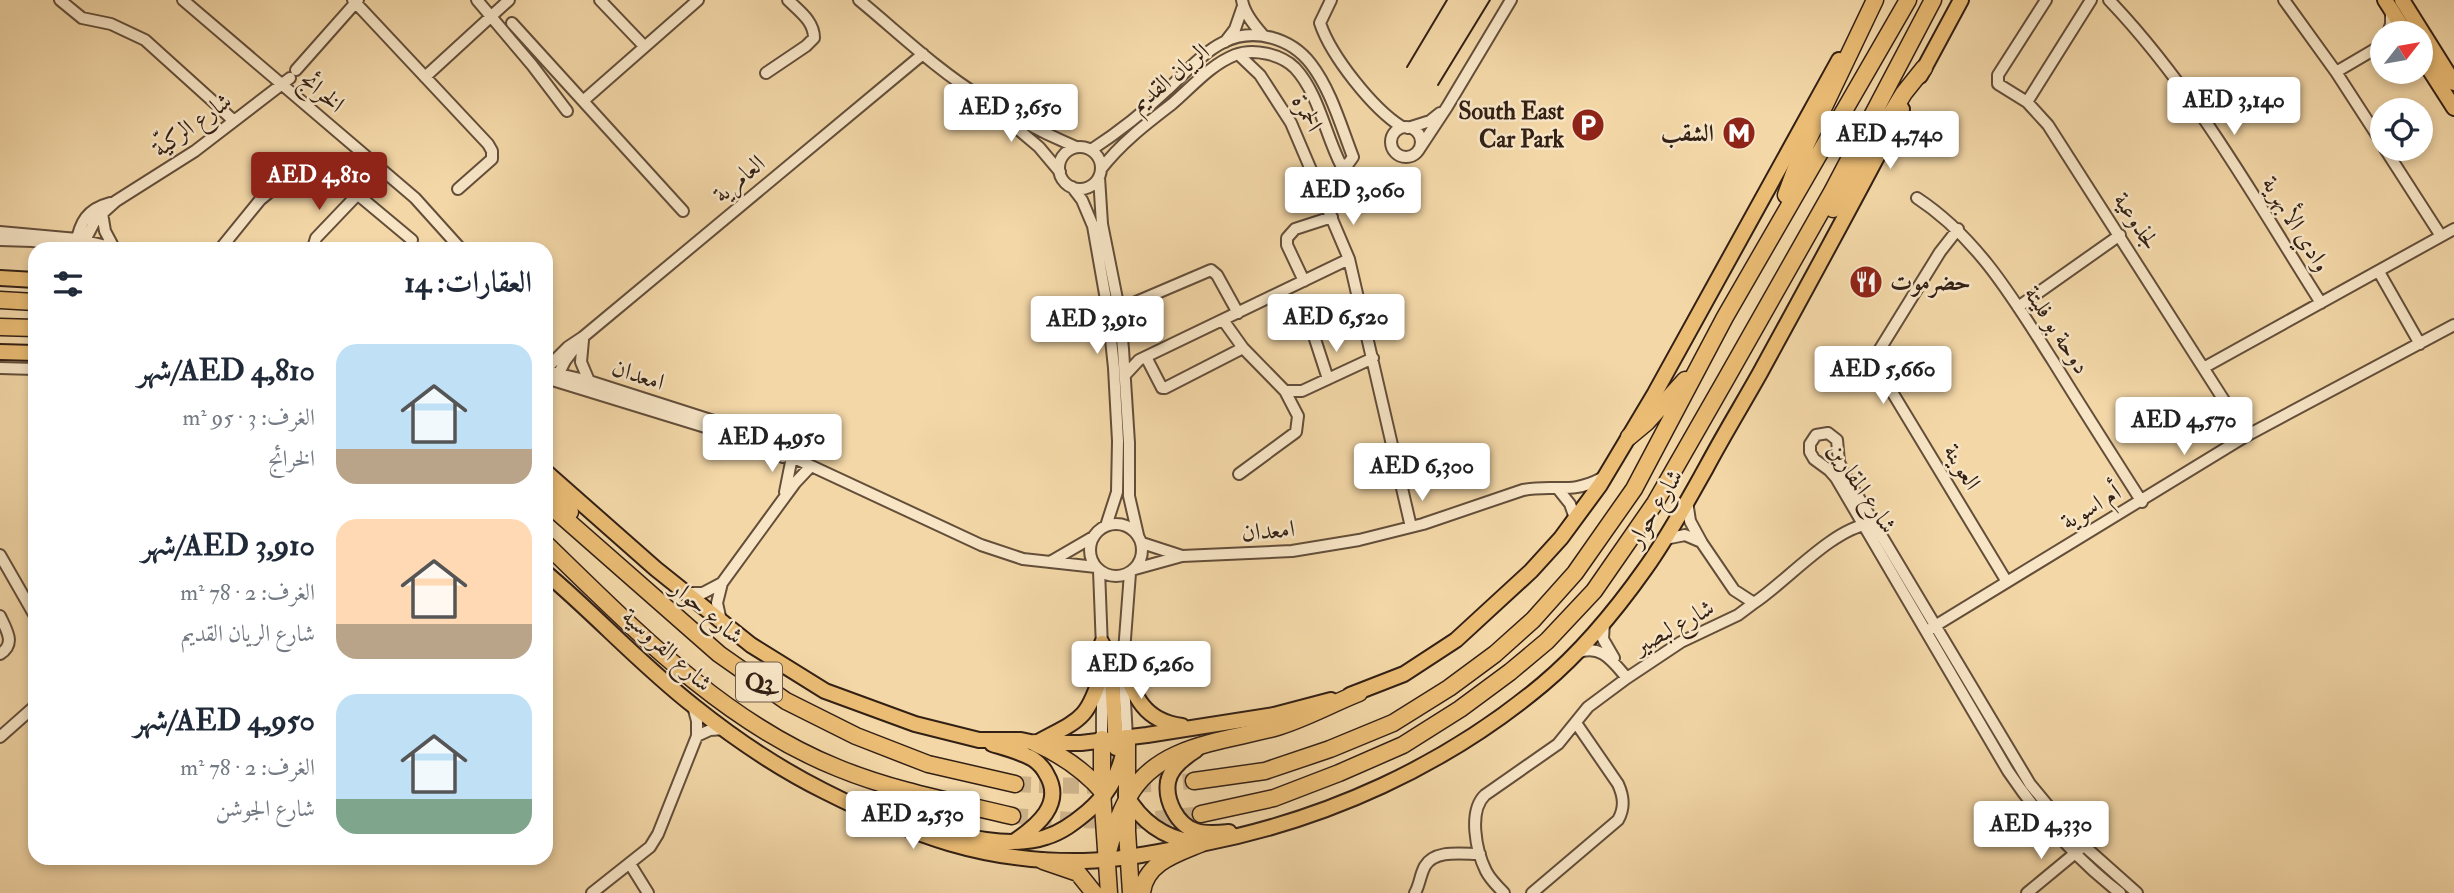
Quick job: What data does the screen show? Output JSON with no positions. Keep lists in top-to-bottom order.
{
  "streets": {
    "highway": ["شارع حوار", "Q3"],
    "main road": ["شارع الفروسية"],
    "street": [
      "الريان القديم",
      "الخرائج",
      "الحمرة",
      "شارع الركيّة",
      "العامرية",
      "لجذوعية",
      "وادي الأبهرية",
      "دوحة بو فليتة",
      "امعدان",
      "العوينة",
      "شارع المقارين",
      "أم اسوية",
      "شارع لبصير"
    ]
  },
  "crossings": [
    ["الريان القديم", "الحمرة"],
    ["الخرائج", "شارع الركيّة"],
    ["الحمرة", "امعدان"],
    ["دوحة بو فليتة", "العوينة"],
    ["دوحة بو فليتة", "أم اسوية"],
    ["العوينة", "أم اسوية"],
    ["شارع المقارين", "أم اسوية"],
    ["شارع المقارين", "شارع لبصير"],
    ["شارع حوار", "شارع لبصير"],
    ["شارع حوار", "شارع الفروسية"]
  ],
  "places": {
    "parking": ["South East Car Park"],
    "metro station": ["الشقب"],
    "restaurant": ["حضرموت"]
  },
  "north": "top right",
  "page": {
    "price": [
      "AED 3,140",
      "AED 3,650",
      "AED 4,740",
      "AED 4,810",
      "AED 3,060",
      "AED 6,520",
      "AED 3,910",
      "AED 5,660",
      "AED 4,570",
      "AED 4,950",
      "AED 6,300",
      "AED 6,260",
      "AED 2,530",
      "AED 4,330"
    ],
    "heading": "العقارات: 14",
    "list": [
      {
        "name": "AED 4,810/شهر",
        "note": "الغرف: 3 · 95 m² · الخرائج"
      },
      {
        "name": "AED 3,910/شهر",
        "note": "الغرف: 2 · 78 m² · شارع الريان القديم"
      },
      {
        "name": "AED 4,950/شهر",
        "note": "الغرف: 2 · 78 m² · شارع الجوشن"
      }
    ]
  }
}
